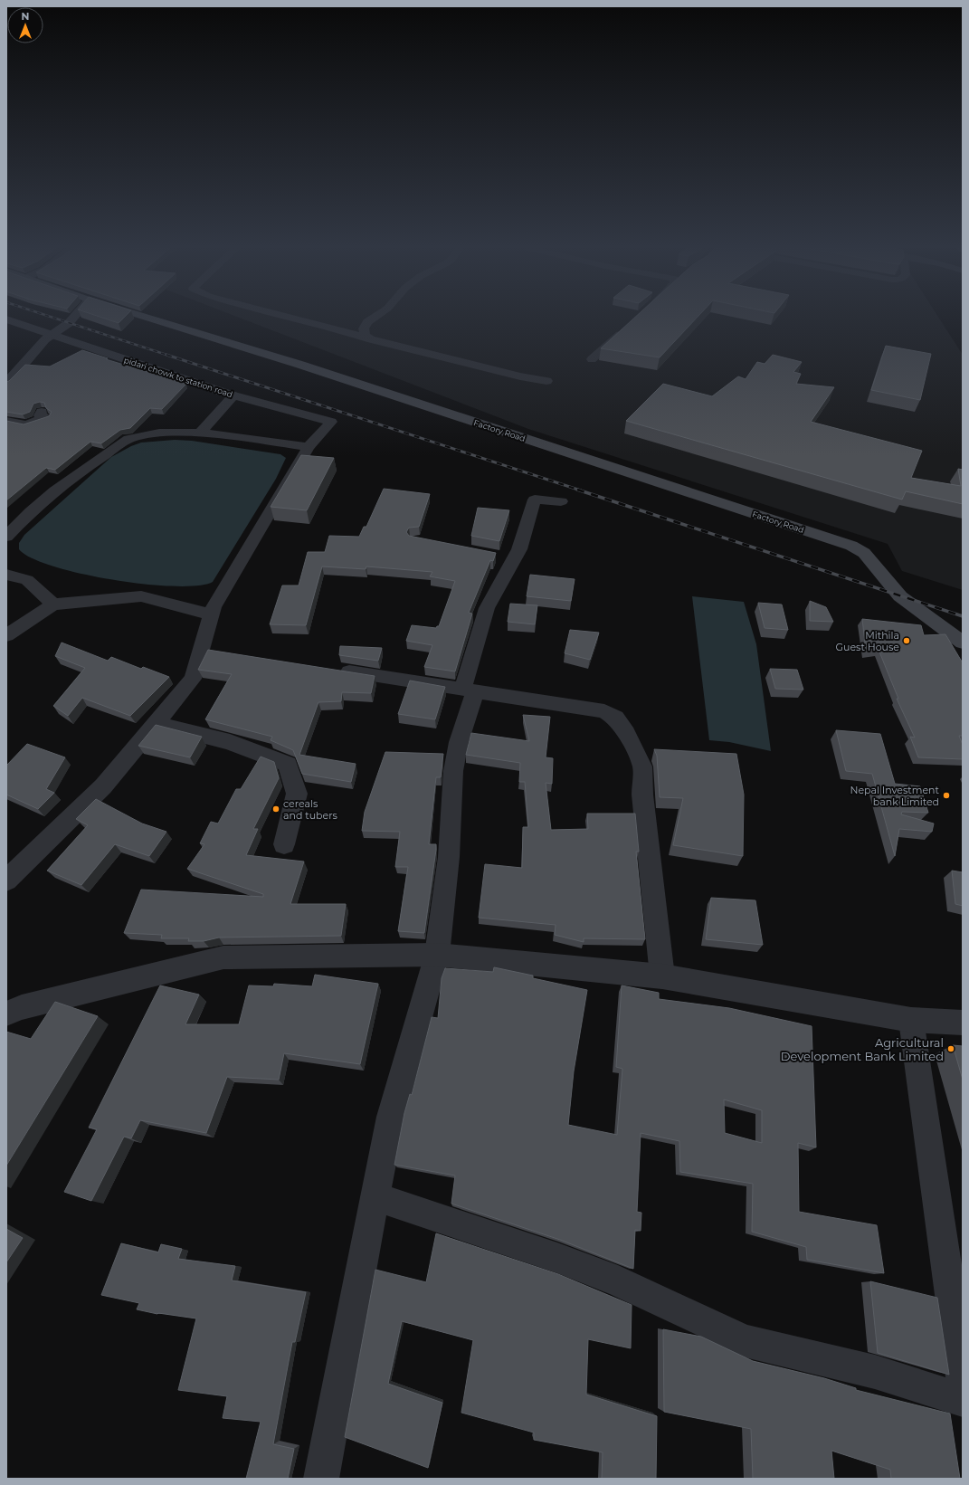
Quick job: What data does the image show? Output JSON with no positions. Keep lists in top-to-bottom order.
{
  "streets": {
    "main road": ["Factory Road"],
    "street": ["pidari chowk to station road"]
  },
  "places": [
    "Mithila Guest House",
    "Nepal Investment bank Limited",
    "cereals and tubers",
    "Agricultural Development Bank Limited"
  ],
  "north": "top"
}
